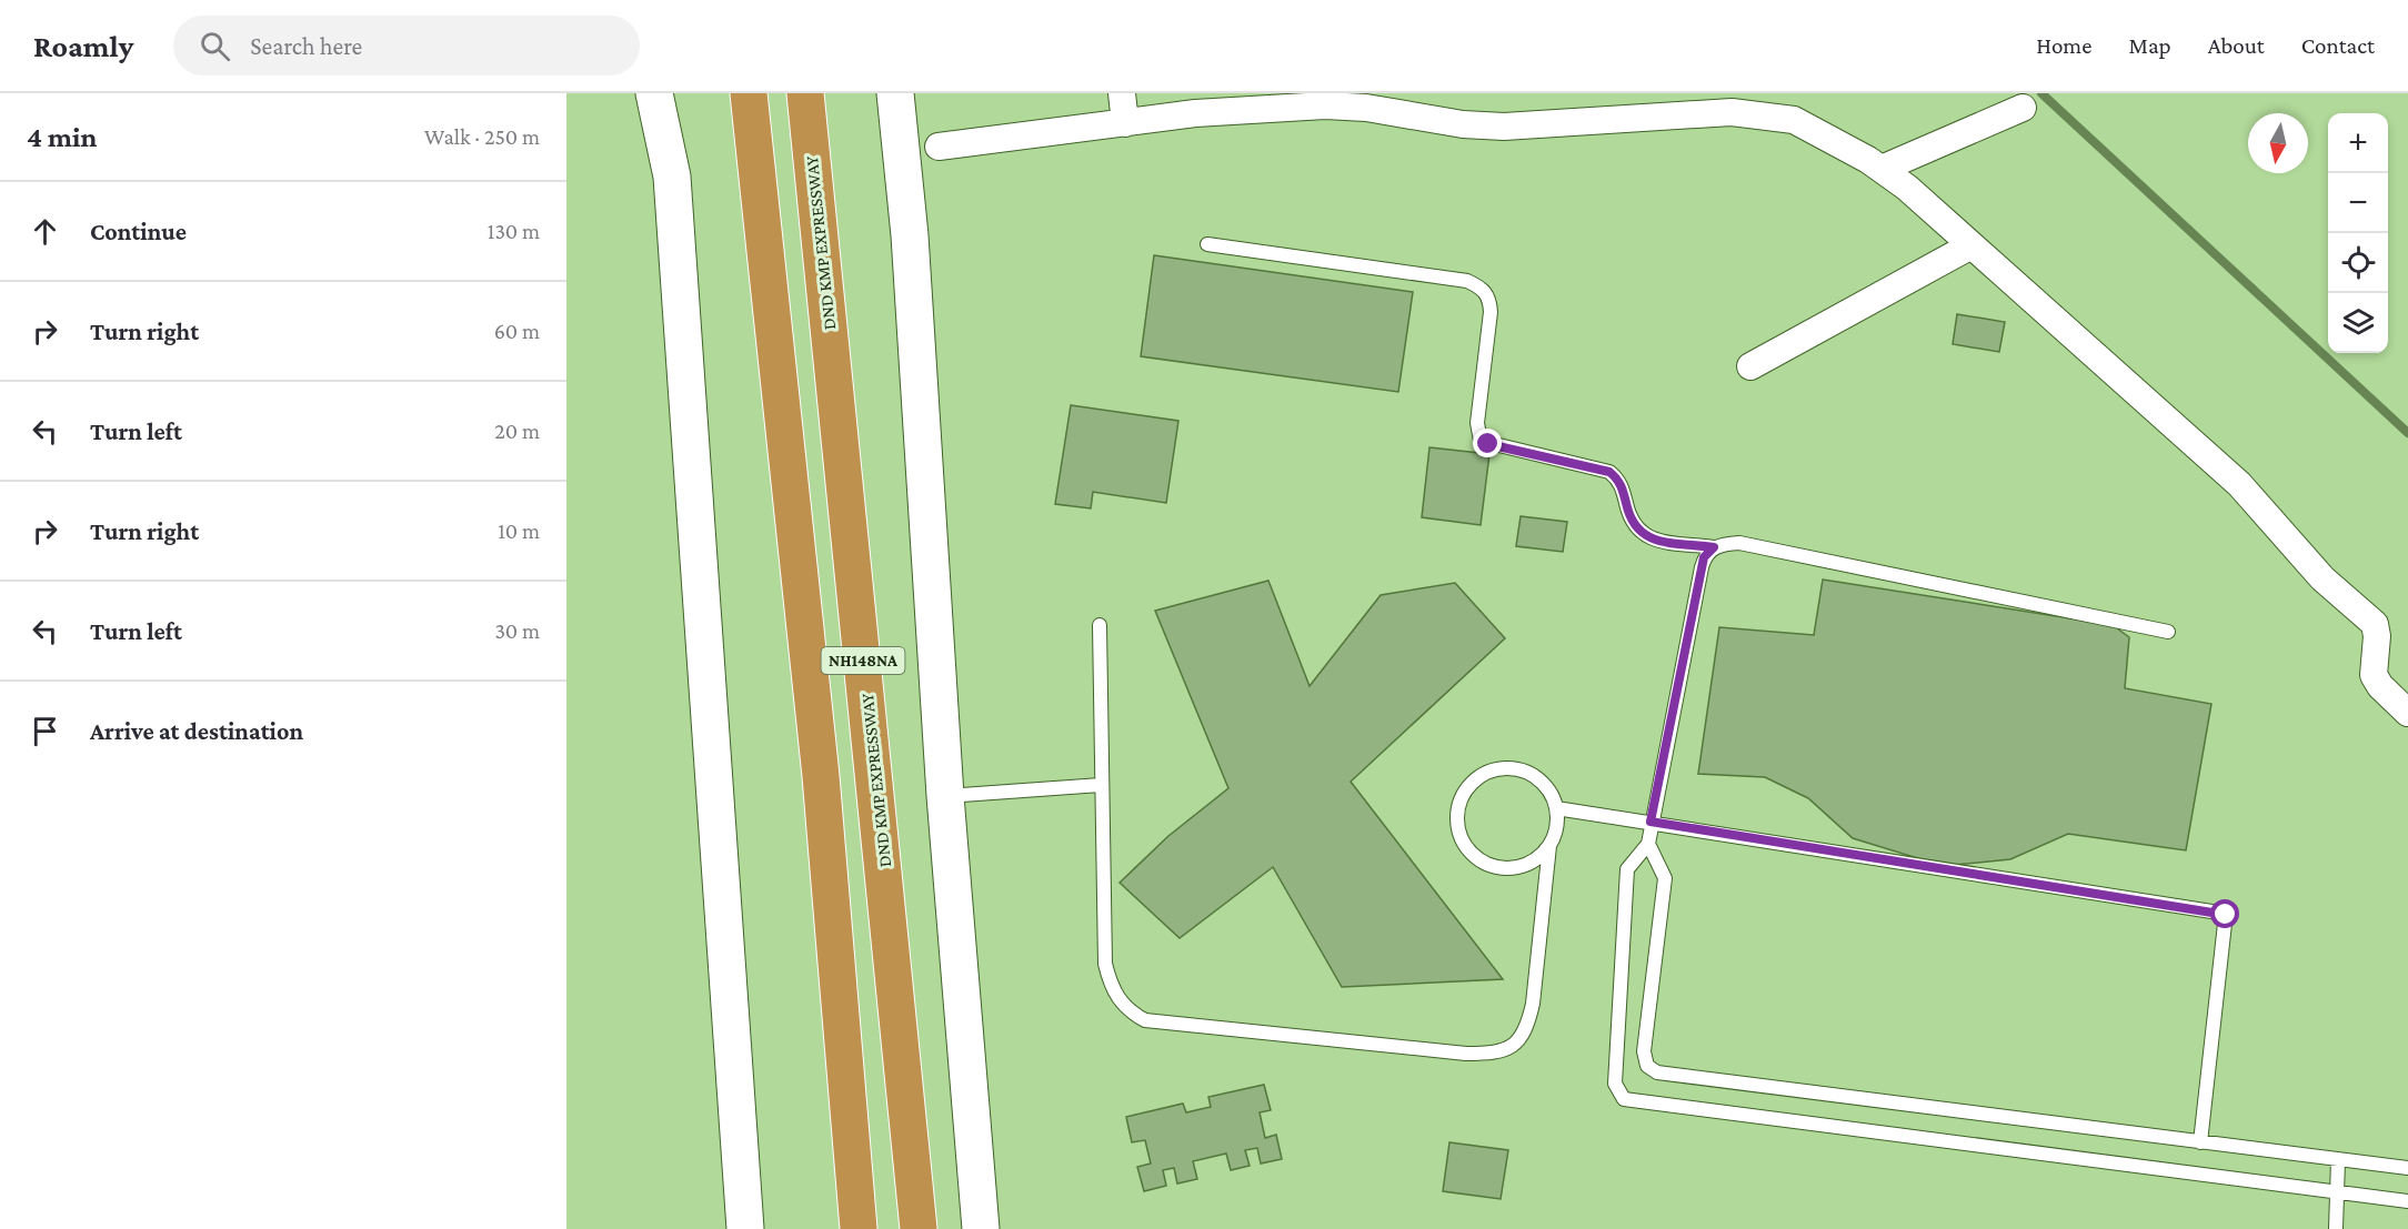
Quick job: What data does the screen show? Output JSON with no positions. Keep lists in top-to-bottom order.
{
  "streets": {
    "highway": ["DND KMP EXPRESSWAY", "NH148NA"]
  },
  "north": "bottom",
  "page": {
    "header": "Roamly",
    "search": "Search here",
    "nav": [
      "Home",
      "Map",
      "About",
      "Contact"
    ],
    "heading": ["4 min", "Walk · 250 m"],
    "map_buttons": ["+", "−"],
    "list": [
      ["Continue", "130 m"],
      ["Turn right", "60 m"],
      ["Turn left", "20 m"],
      ["Turn right", "10 m"],
      ["Turn left", "30 m"],
      "Arrive at destination"
    ]
  }
}
